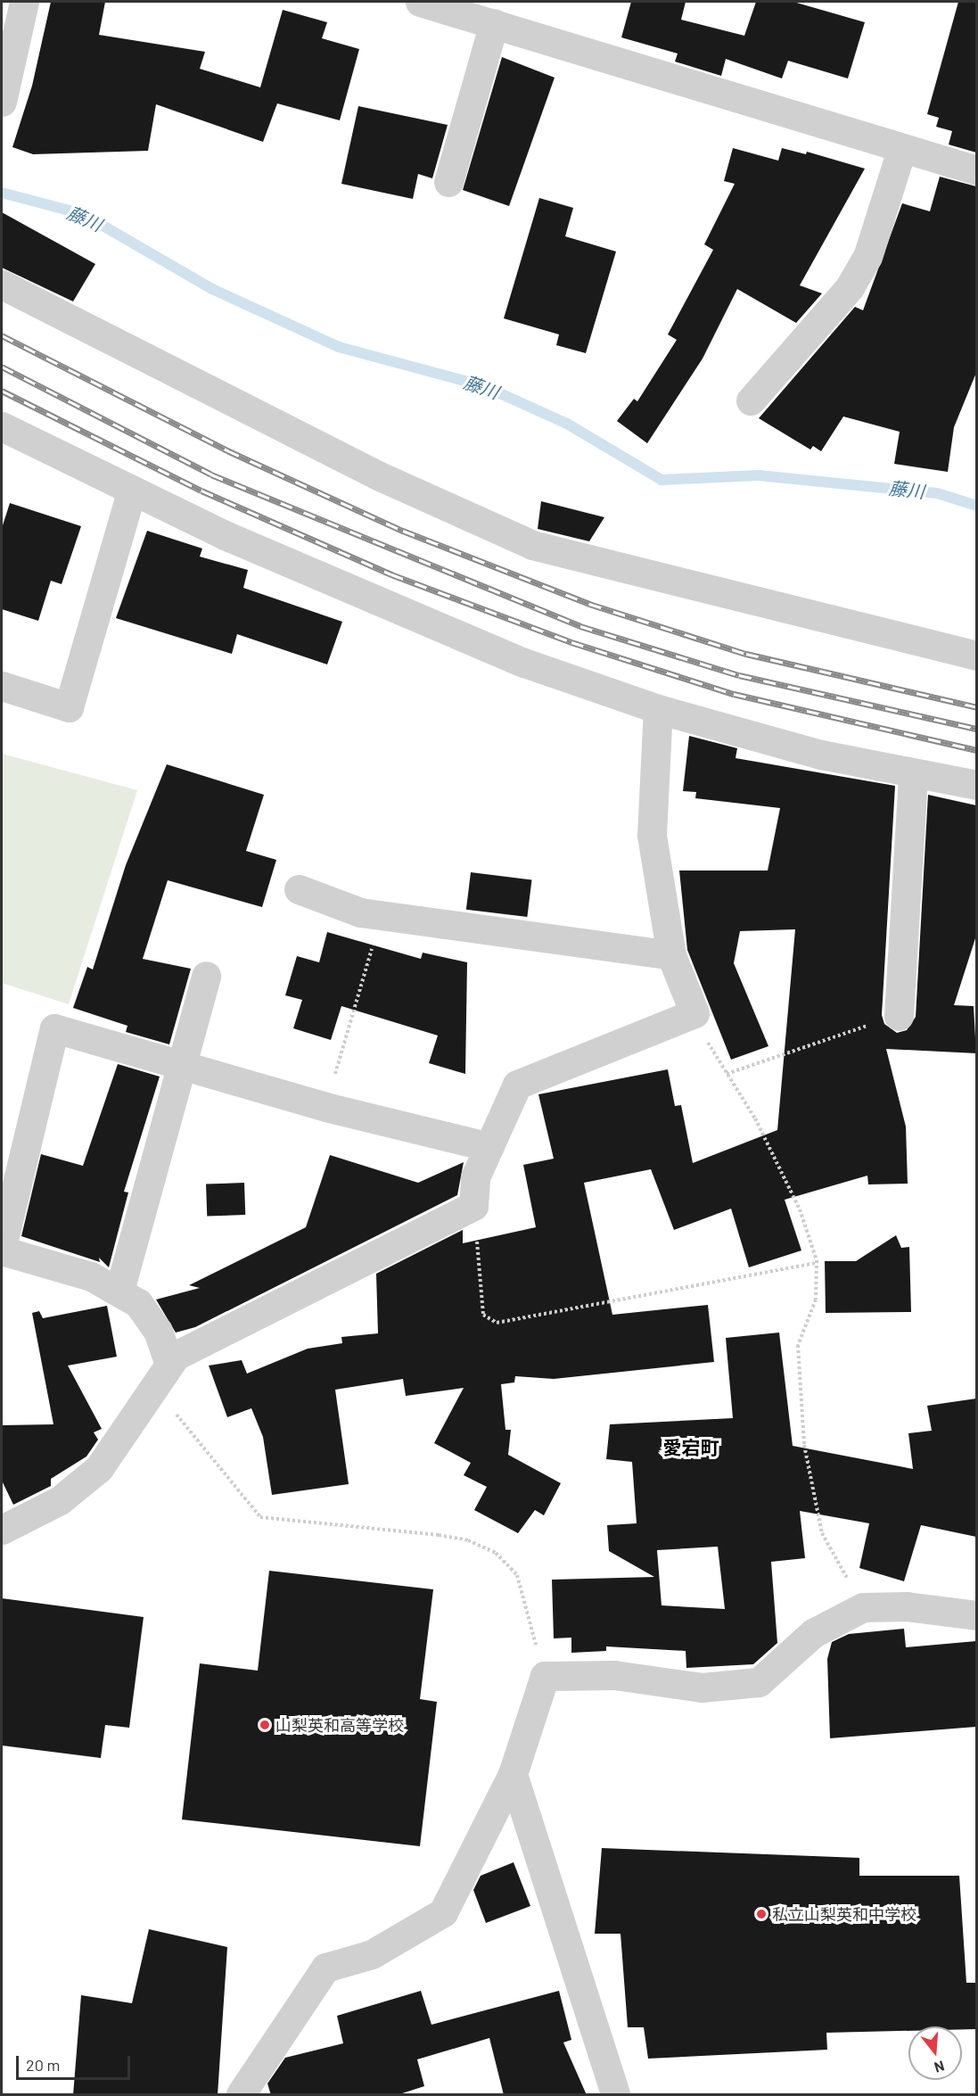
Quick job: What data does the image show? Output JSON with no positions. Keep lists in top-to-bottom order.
{
  "districts": ["愛宕町"],
  "water": ["藤川"],
  "places": ["山梨英和高等学校", "私立山梨英和中学校"],
  "scale_bar": "20 m",
  "north": "bottom"
}
